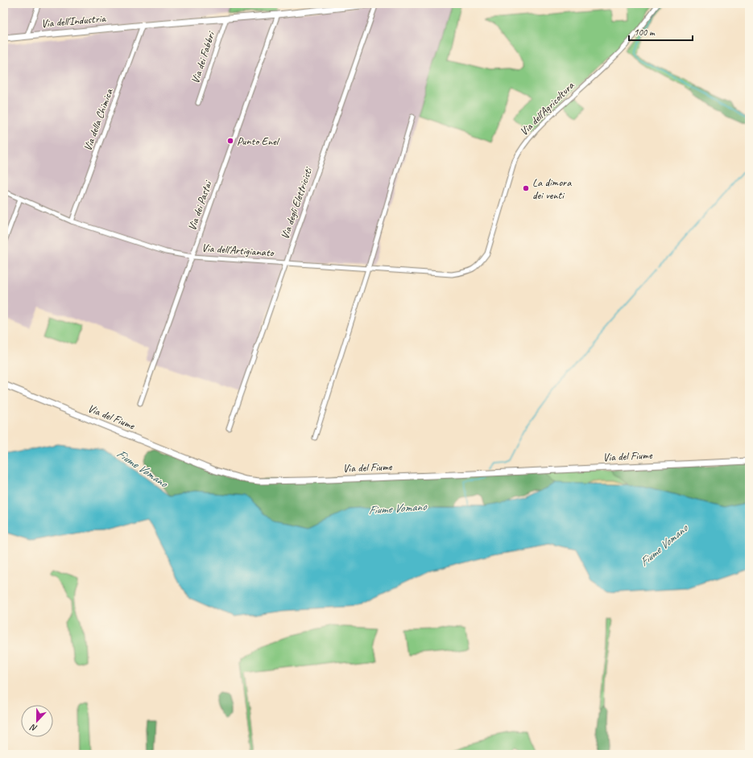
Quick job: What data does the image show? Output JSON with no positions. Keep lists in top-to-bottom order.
{
  "streets": {
    "street": [
      "Via dell'Industria",
      "Via dei Fabbri",
      "Via dell'Agricoltura",
      "Via della Chimica",
      "Via degli Elettricisti",
      "Via dei Pastai",
      "Via dell'Artigianato",
      "Via del Fiume"
    ]
  },
  "crossings": [
    ["Via dell'Industria", "Via dei Fabbri"],
    ["Via dell'Industria", "Via della Chimica"],
    ["Via dell'Industria", "Via degli Elettricisti"],
    ["Via dell'Industria", "Via dei Pastai"],
    ["Via dell'Agricoltura", "Via dell'Artigianato"],
    ["Via della Chimica", "Via dell'Artigianato"],
    ["Via degli Elettricisti", "Via dell'Artigianato"],
    ["Via dei Pastai", "Via dell'Artigianato"]
  ],
  "water": ["Fiume Vomano"],
  "places": ["Punto Enel", "La dimora dei venti"],
  "scale_bar": "100 m",
  "north": "bottom"
}
